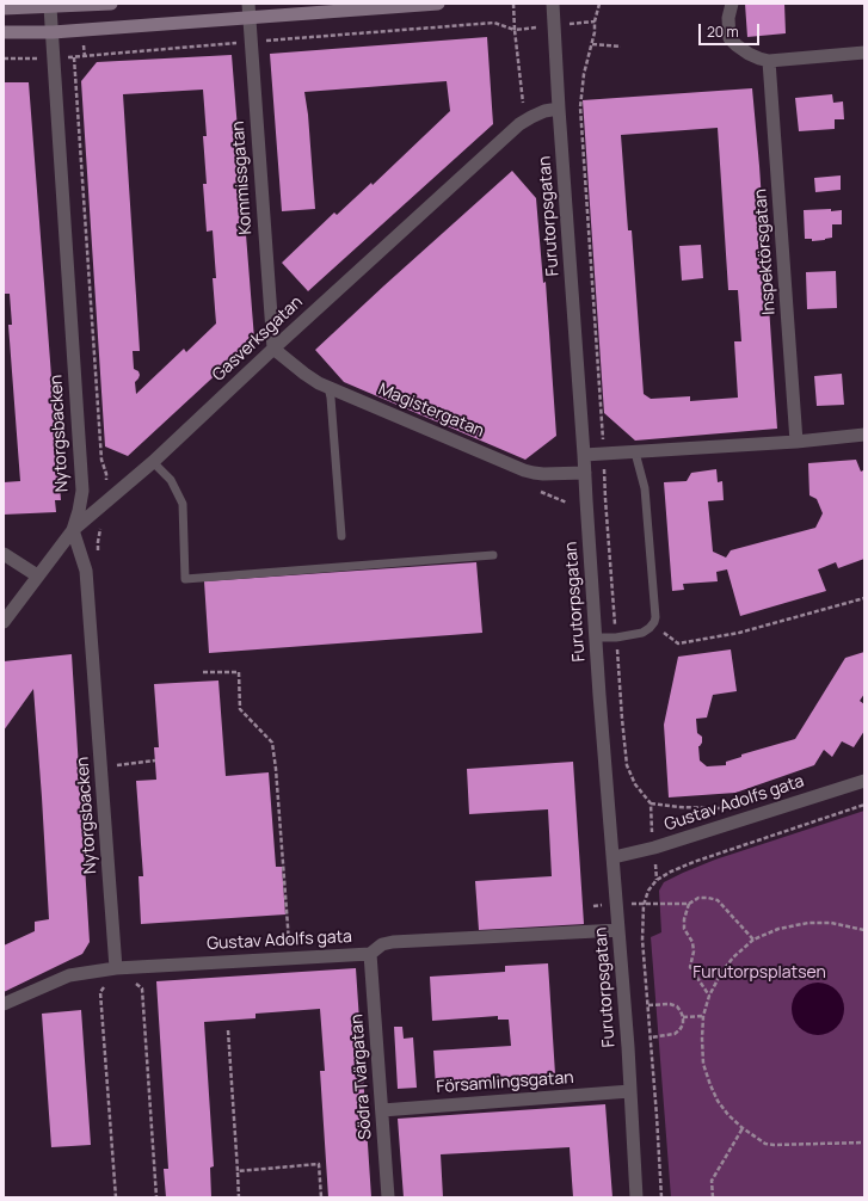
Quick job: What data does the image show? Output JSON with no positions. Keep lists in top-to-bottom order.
{
  "streets": {
    "street": [
      "Kommissgatan",
      "Furutorpsgatan",
      "Inspektörsgatan",
      "Gasverksgatan",
      "Magistergatan",
      "Nytorgsbacken",
      "Gustav Adolfs gata",
      "Södra Tvärgatan",
      "Församlingsgatan"
    ]
  },
  "crossings": [
    ["Kommissgatan", "Gasverksgatan"],
    ["Kommissgatan", "Magistergatan"],
    ["Furutorpsgatan", "Gasverksgatan"],
    ["Furutorpsgatan", "Magistergatan"],
    ["Furutorpsgatan", "Gustav Adolfs gata"],
    ["Furutorpsgatan", "Församlingsgatan"],
    ["Gasverksgatan", "Magistergatan"],
    ["Gasverksgatan", "Nytorgsbacken"],
    ["Nytorgsbacken", "Gustav Adolfs gata"],
    ["Gustav Adolfs gata", "Södra Tvärgatan"],
    ["Södra Tvärgatan", "Församlingsgatan"]
  ],
  "parks": ["Furutorpsplatsen"],
  "scale_bar": "20 m"
}
